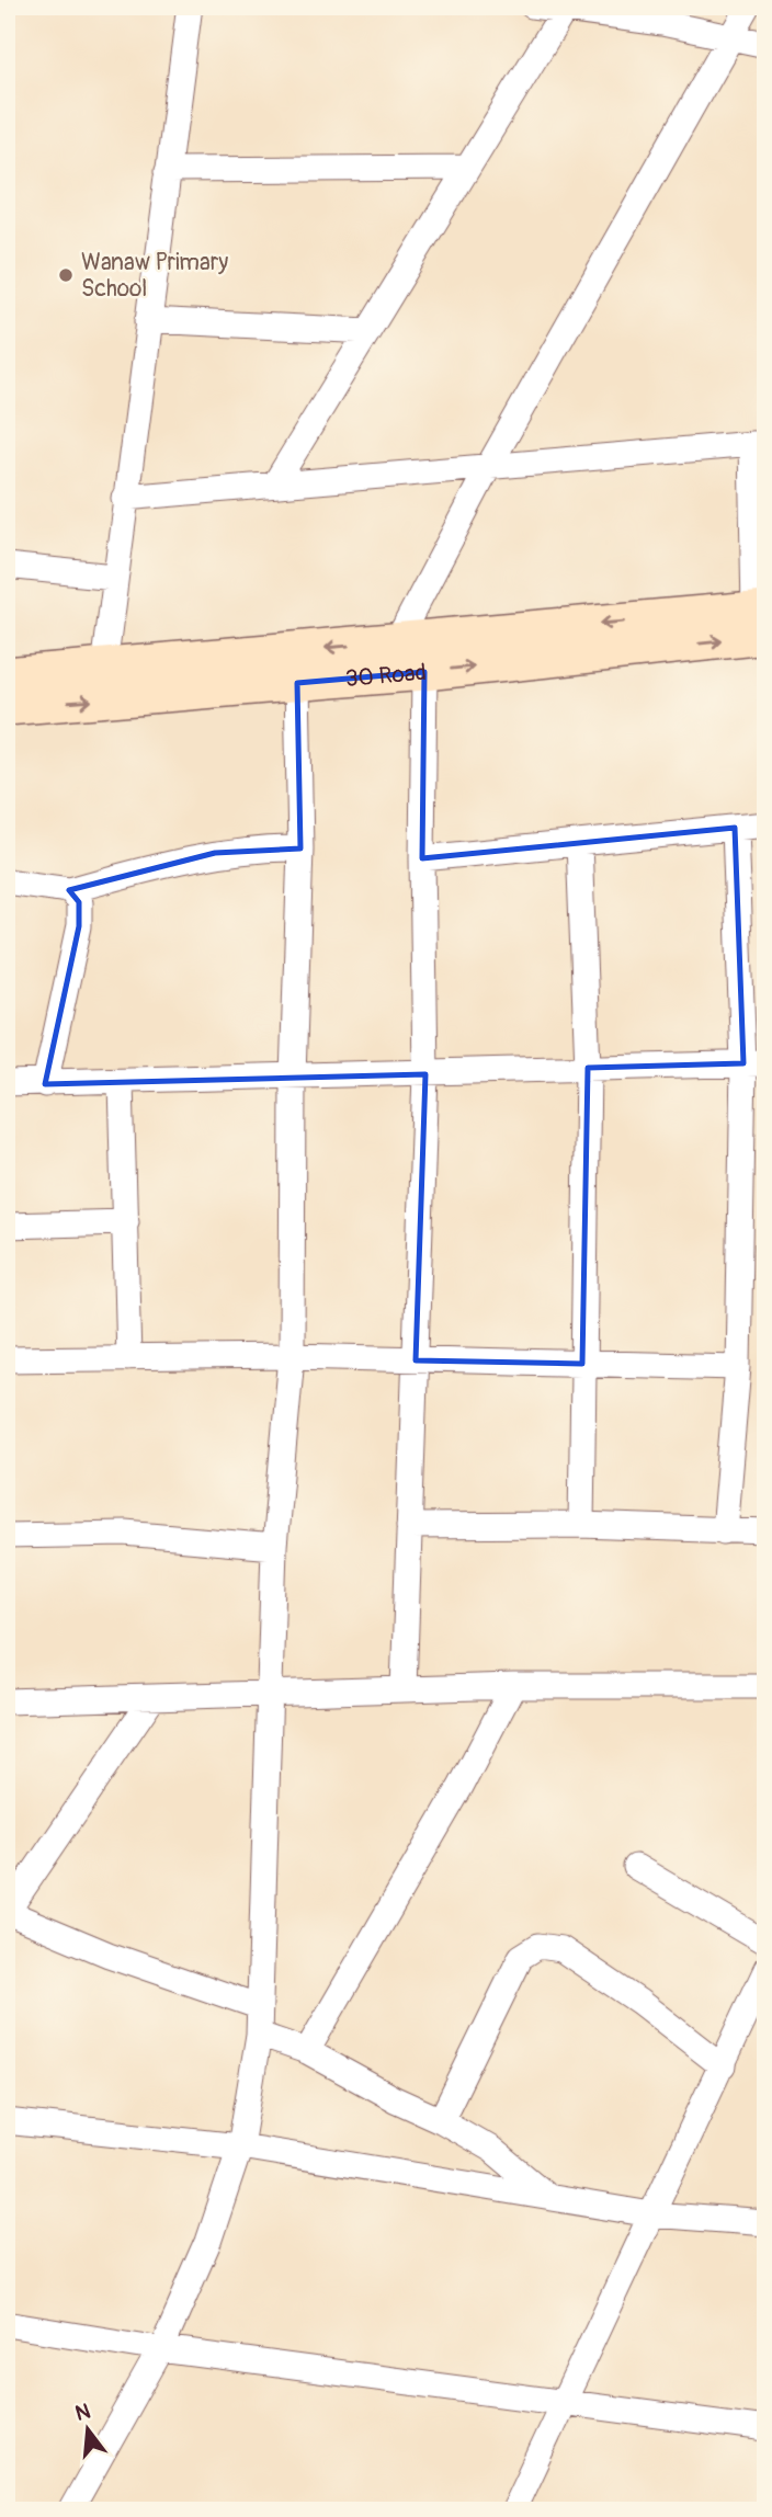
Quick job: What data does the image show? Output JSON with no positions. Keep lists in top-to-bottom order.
{
  "streets": {
    "main road": ["30 Road"]
  },
  "places": ["Wanaw Primary School"],
  "north": "top"
}
